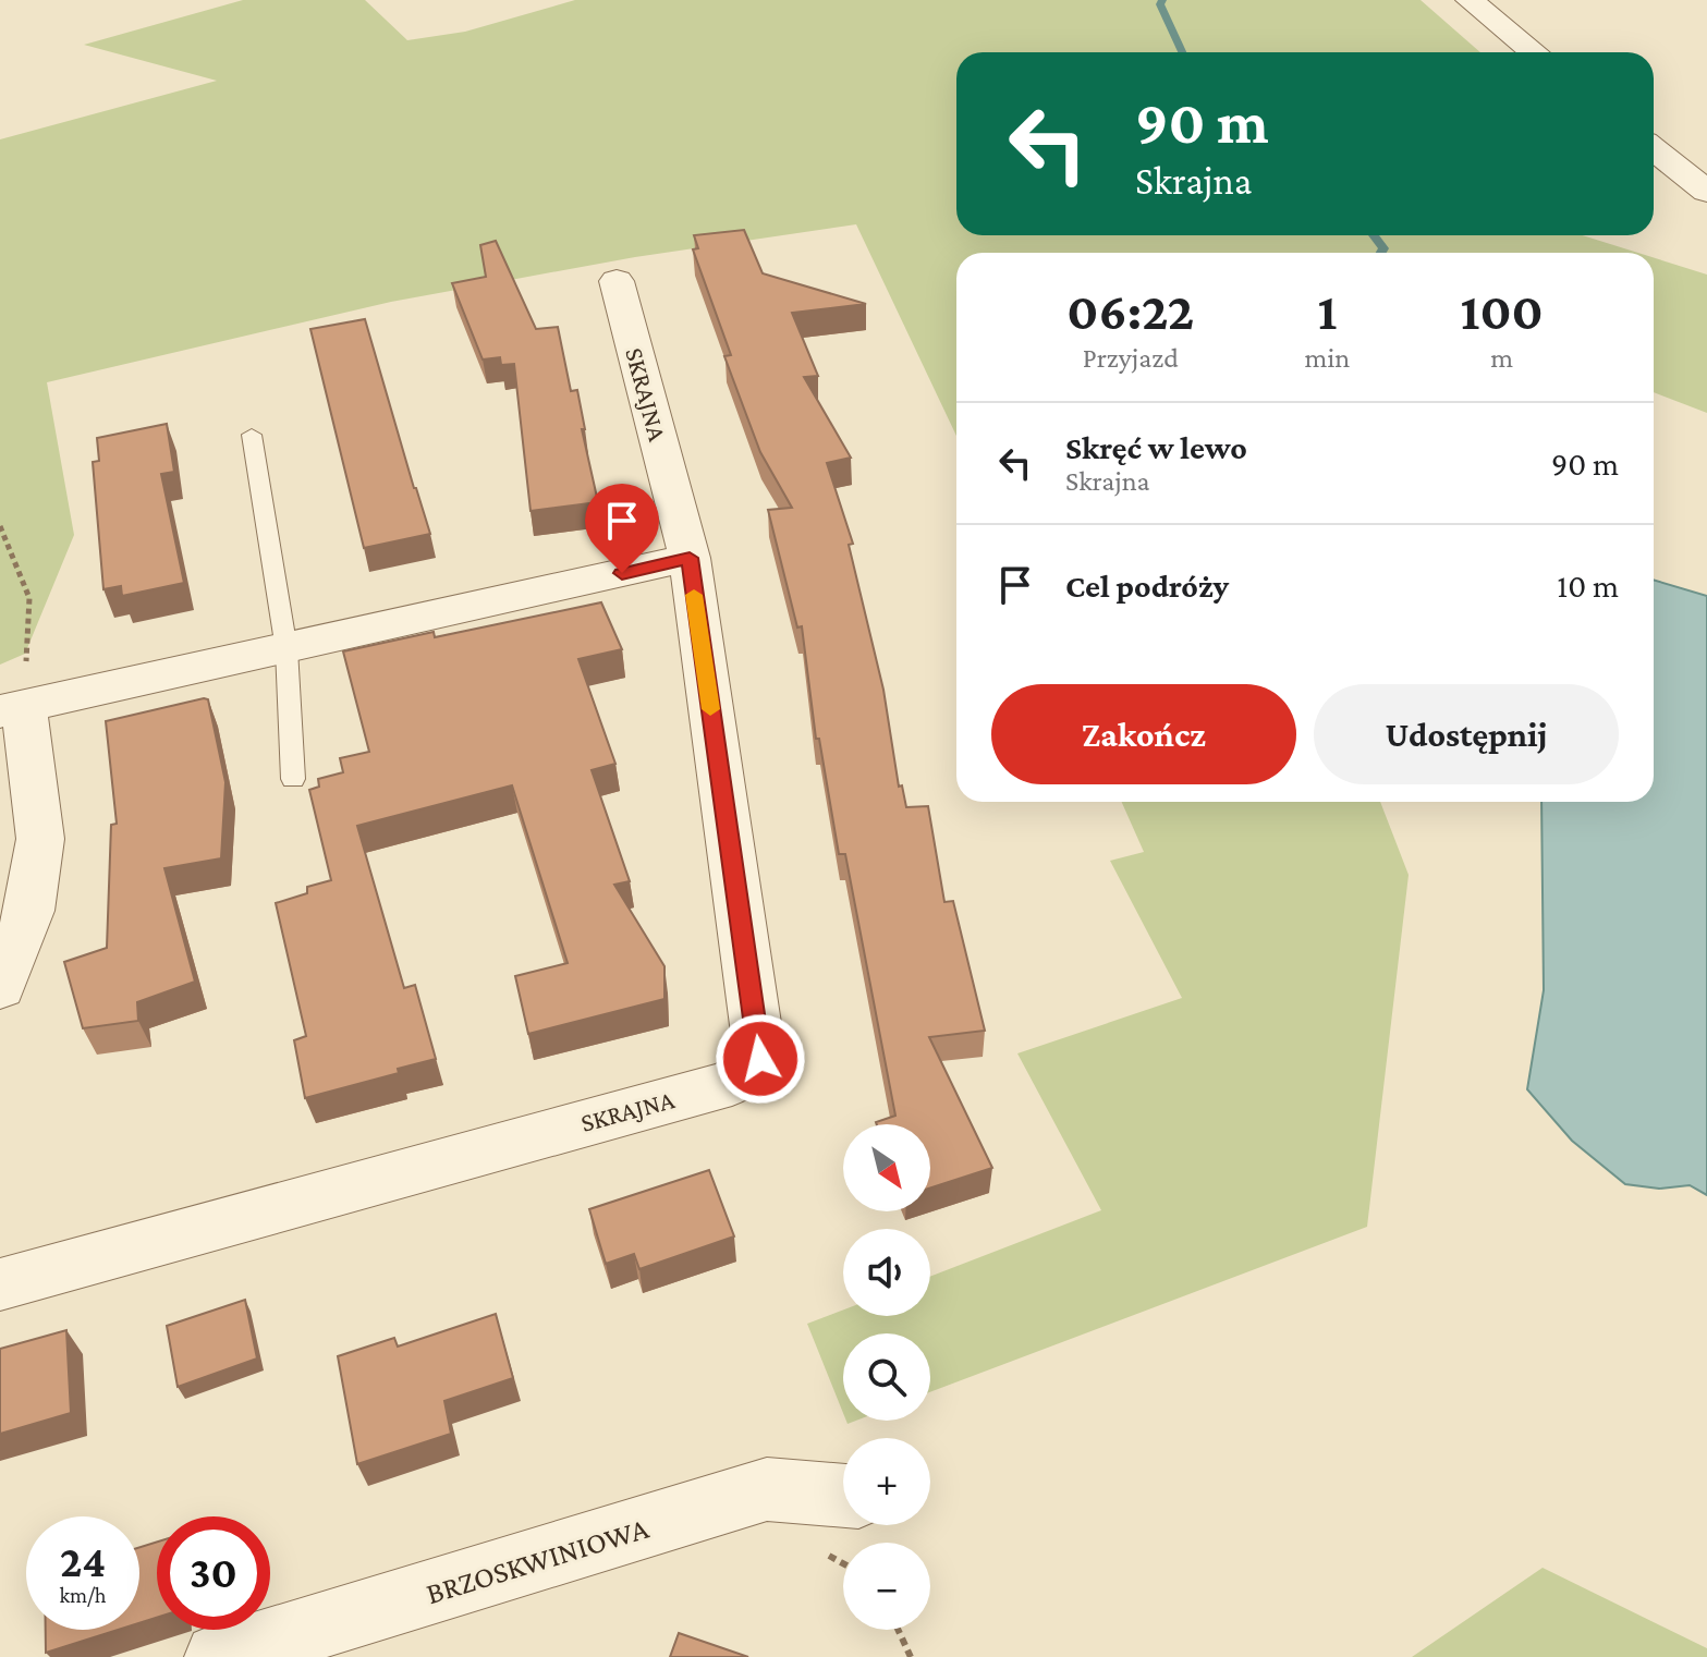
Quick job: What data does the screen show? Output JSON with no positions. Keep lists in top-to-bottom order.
{
  "streets": {
    "street": ["SKRAJNA", "BRZOSKWINIOWA"]
  },
  "north": "bottom right",
  "page": {
    "turn": ["90 m", "Skrajna"],
    "eta": [
      "06:22",
      "Przyjazd",
      "1",
      "min",
      "100",
      "m"
    ],
    "list": [
      {
        "name": "Skręć w lewo",
        "note": "Skrajna",
        "value": "90 m"
      },
      {
        "name": "Cel podróży",
        "value": "10 m"
      }
    ],
    "buttons": ["Zakończ", "Udostępnij"],
    "map_buttons": ["+", "−"],
    "speed": "24 km/h",
    "limit": "30"
  }
}
